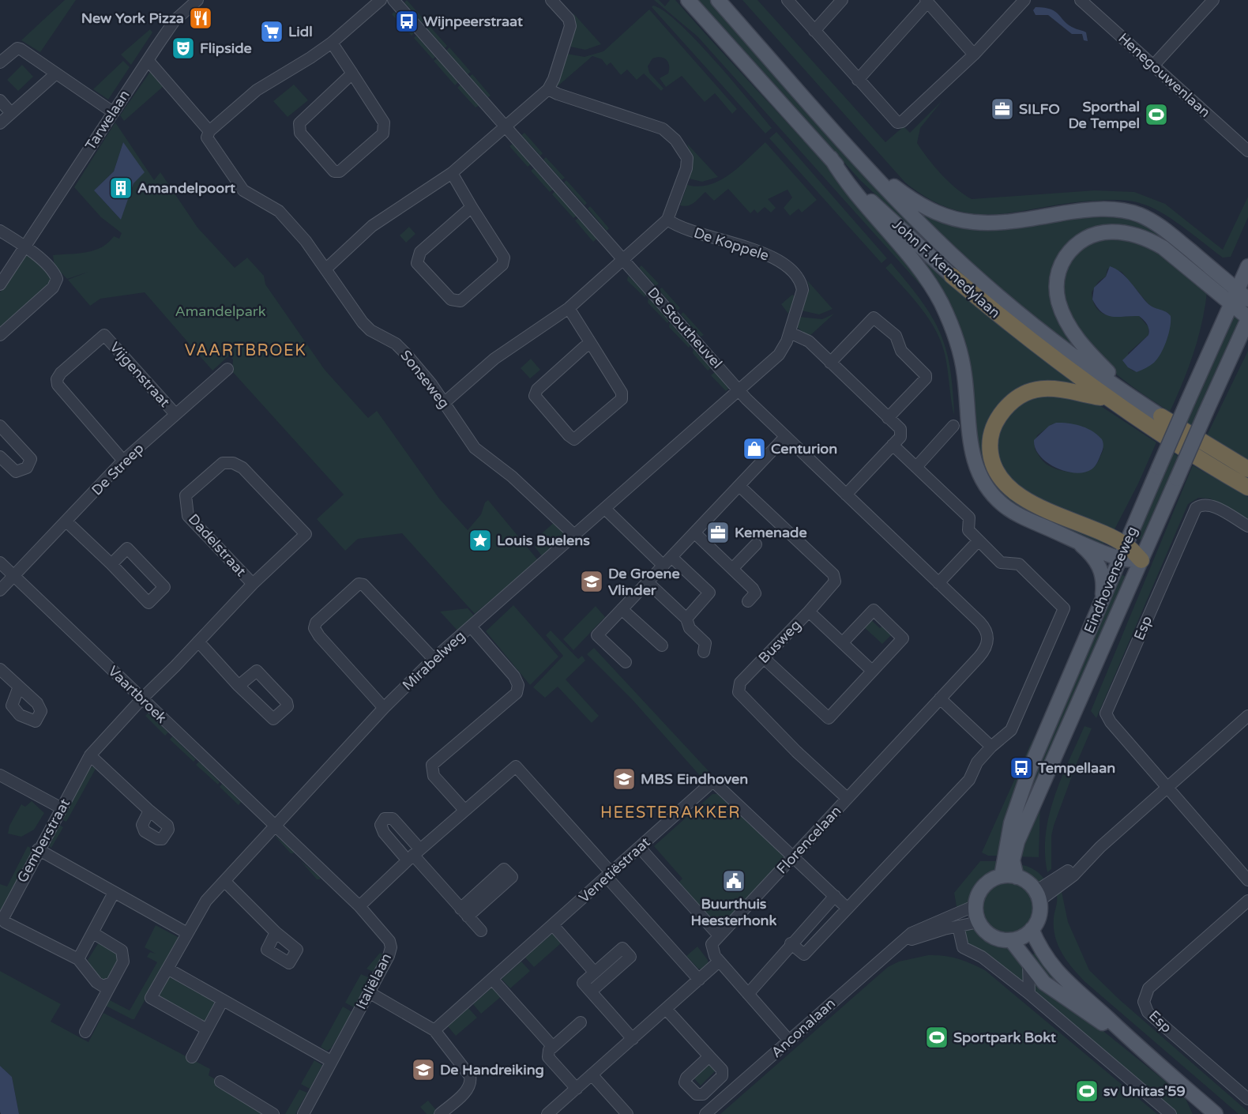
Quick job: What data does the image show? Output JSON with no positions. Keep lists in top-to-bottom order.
{
  "streets": {
    "highway": ["John F. Kennedylaan"],
    "main road": ["Eindhovenseweg"],
    "street": [
      "Henegouwenlaan",
      "Tarwelaan",
      "De Koppele",
      "De Stoutheuvel",
      "Vijgenstraat",
      "Sonseweg",
      "De Streep",
      "Dadelstraat",
      "Esp",
      "Busweg",
      "Mirabelweg",
      "Vaartbroek",
      "Florencelaan",
      "Gemberstraat",
      "Venetiëstraat",
      "Italiëlaan",
      "Anconalaan"
    ]
  },
  "crossings": [
    ["Tarwelaan", "Sonseweg"],
    ["De Koppele", "De Stoutheuvel"],
    ["De Koppele", "Mirabelweg"],
    ["De Stoutheuvel", "Mirabelweg"],
    ["De Stoutheuvel", "Florencelaan"],
    ["Vijgenstraat", "De Streep"],
    ["Sonseweg", "Mirabelweg"],
    ["De Streep", "Vaartbroek"],
    ["Dadelstraat", "Gemberstraat"],
    ["Eindhovenseweg", "Anconalaan"],
    ["Busweg", "Florencelaan"],
    ["Mirabelweg", "Vaartbroek"],
    ["Mirabelweg", "Italiëlaan"],
    ["Vaartbroek", "Gemberstraat"],
    ["Vaartbroek", "Italiëlaan"],
    ["Florencelaan", "Venetiëstraat"]
  ],
  "districts": ["VAARTBROEK", "HEESTERAKKER"],
  "parks": ["Amandelpark"],
  "places": {
    "restaurant": ["New York Pizza"],
    "bus stop": ["Wijnpeerstraat", "Tempellaan"],
    "supermarket": ["Lidl"],
    "theatre": ["Flipside"],
    "office": ["SILFO", "Kemenade"],
    "sports": ["Sporthal De Tempel", "Sportpark Bokt", "sv Unitas'59"],
    "building": ["Amandelpoort"],
    "shop": ["Centurion"],
    "place": ["Louis Buelens"],
    "school or university": ["De Groene Vlinder", "MBS Eindhoven", "De Handreiking"],
    "public building": ["Buurthuis Heesterhonk"]
  }
}
